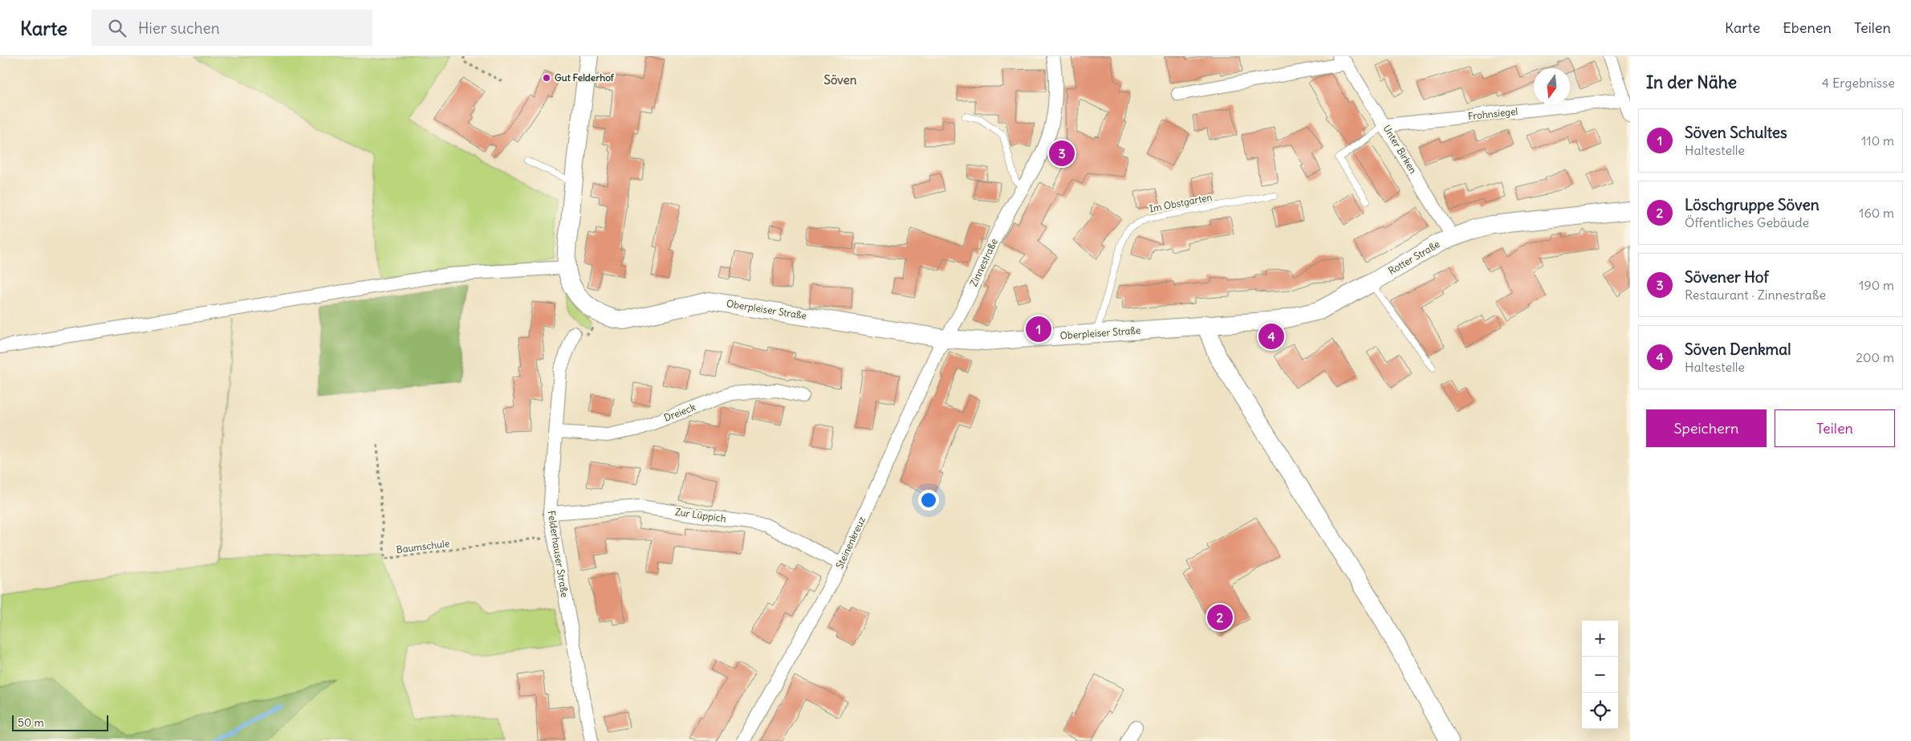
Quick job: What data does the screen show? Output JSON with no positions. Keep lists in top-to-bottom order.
{
  "streets": {
    "main road": ["Rotter Straße", "Oberpleiser Straße"],
    "street": [
      "Frohnsiegel",
      "Unter Birken",
      "Zinnestraße",
      "Dreieck",
      "Zur Lüppich",
      "Steinenkreuz",
      "Felderhauser Straße"
    ],
    "lane": ["Im Obstgarten"],
    "path": ["Baumschule"]
  },
  "crossings": [
    ["Frohnsiegel", "Unter Birken"],
    ["Unter Birken", "Rotter Straße"],
    ["Im Obstgarten", "Oberpleiser Straße"],
    ["Rotter Straße", "Oberpleiser Straße"],
    ["Zinnestraße", "Oberpleiser Straße"],
    ["Zinnestraße", "Steinenkreuz"],
    ["Oberpleiser Straße", "Steinenkreuz"],
    ["Dreieck", "Felderhauser Straße"],
    ["Zur Lüppich", "Steinenkreuz"],
    ["Zur Lüppich", "Felderhauser Straße"],
    ["Baumschule", "Felderhauser Straße"]
  ],
  "districts": ["Söven"],
  "places": ["Gut Felderhof"],
  "scale_bar": "50 m",
  "north": "bottom",
  "page": {
    "header": "Karte",
    "search": "Hier suchen",
    "nav": ["Karte", "Ebenen", "Teilen"],
    "heading": ["In der Nähe", "4 Ergebnisse"],
    "list": [
      {
        "mark": "1",
        "name": "Söven Schultes",
        "note": "Haltestelle",
        "value": "110 m"
      },
      {
        "mark": "2",
        "name": "Löschgruppe Söven",
        "note": "Öffentliches Gebäude",
        "value": "160 m"
      },
      {
        "mark": "3",
        "name": "Sövener Hof",
        "note": "Restaurant · Zinnestraße",
        "value": "190 m"
      },
      {
        "mark": "4",
        "name": "Söven Denkmal",
        "note": "Haltestelle",
        "value": "200 m"
      }
    ],
    "pins": [
      "3",
      "1",
      "4",
      "2"
    ],
    "buttons": ["Speichern", "Teilen"],
    "map_buttons": ["+", "−"],
    "scale": "50 m"
  }
}
